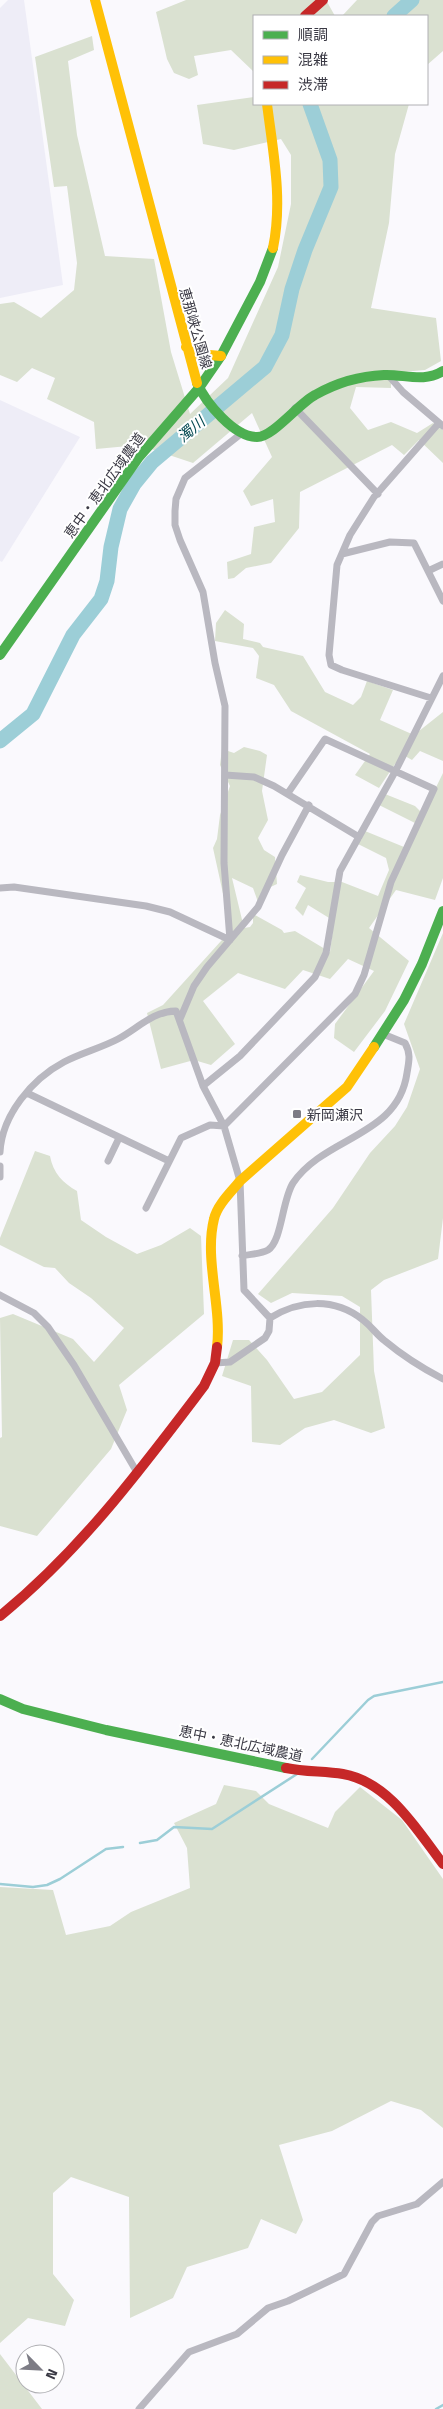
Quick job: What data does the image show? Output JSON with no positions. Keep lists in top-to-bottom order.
{
  "streets": {
    "street": ["恵那峡公園線", "恵中・恵北広域農道"]
  },
  "crossings": [
    ["恵那峡公園線", "恵中・恵北広域農道"]
  ],
  "water": ["濁川"],
  "places": {
    "transit": ["新岡瀬沢"]
  },
  "legend": ["順調", "混雑", "渋滞"],
  "north": "bottom right"
}
